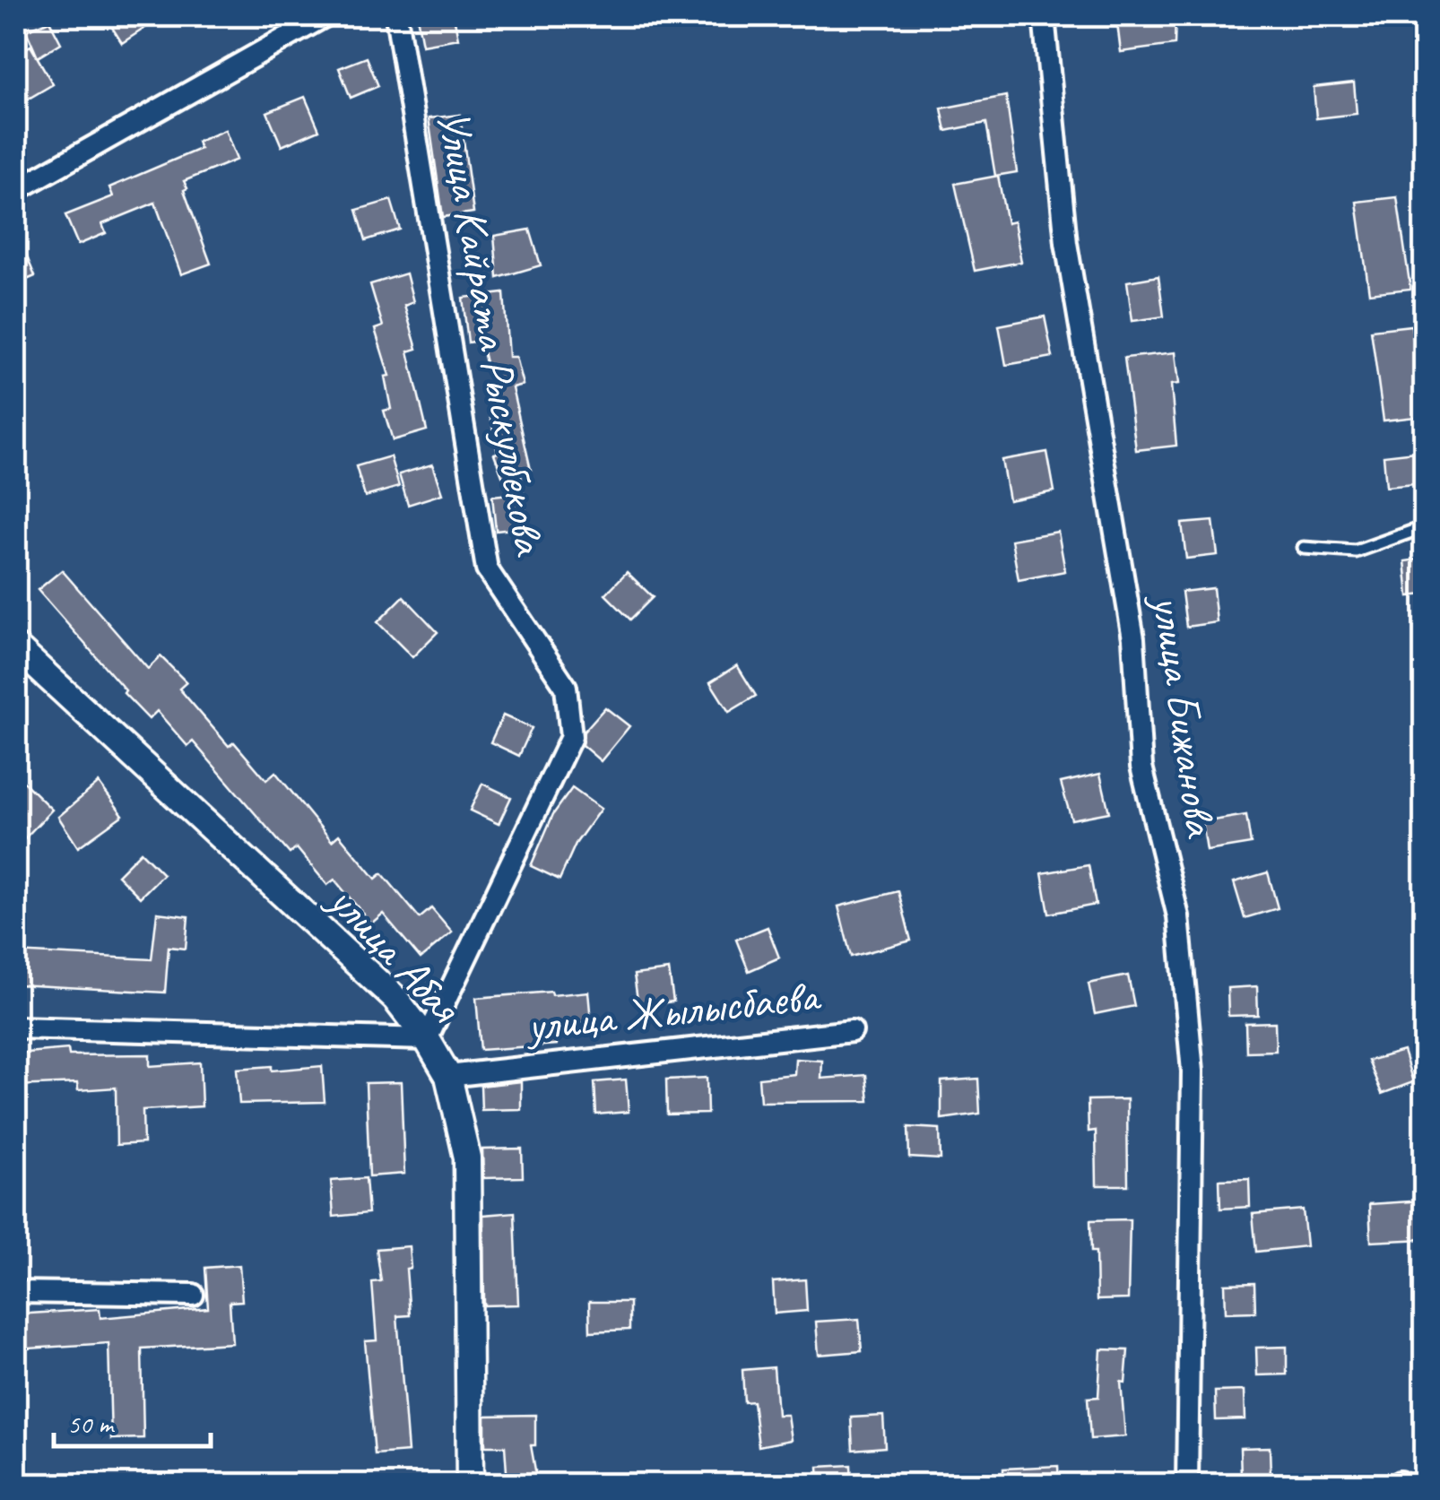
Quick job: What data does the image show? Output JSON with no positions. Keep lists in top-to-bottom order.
{
  "streets": {
    "street": [
      "Улица Кайрата Рыскулбекова",
      "улица Бижанова",
      "улица Абая",
      "улица Жылысбаева"
    ]
  },
  "crossings": [
    ["Улица Кайрата Рыскулбекова", "улица Абая"],
    ["улица Абая", "улица Жылысбаева"]
  ],
  "scale_bar": "50 m"
}
